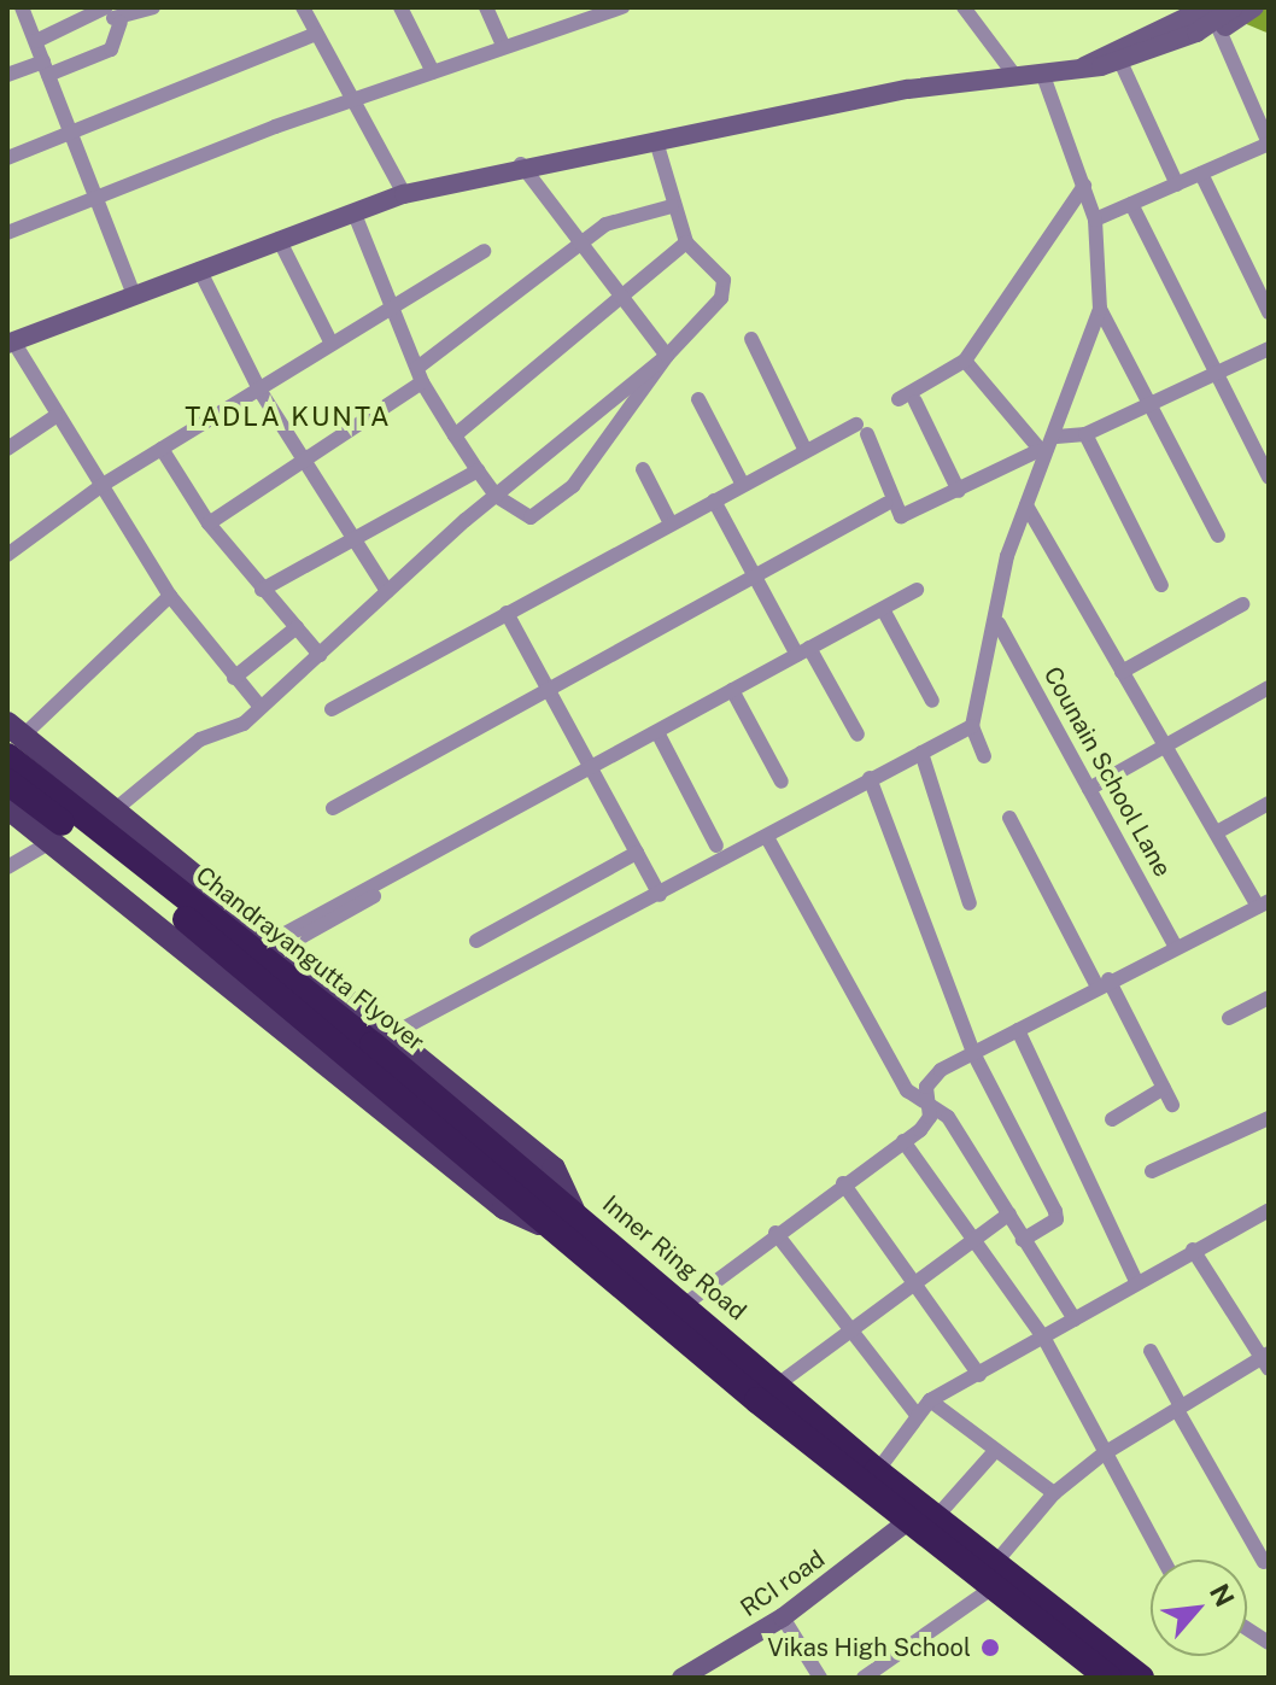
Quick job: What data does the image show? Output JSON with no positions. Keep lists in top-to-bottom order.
{
  "streets": {
    "highway": ["Chandrayangutta Flyover", "Inner Ring Road"],
    "main road": ["RCI road"],
    "street": ["Counain School Lane"]
  },
  "crossings": [
    ["Chandrayangutta Flyover", "Inner Ring Road"],
    ["Inner Ring Road", "RCI road"]
  ],
  "districts": ["TADLA KUNTA"],
  "places": ["Vikas High School"],
  "north": "top right"
}
